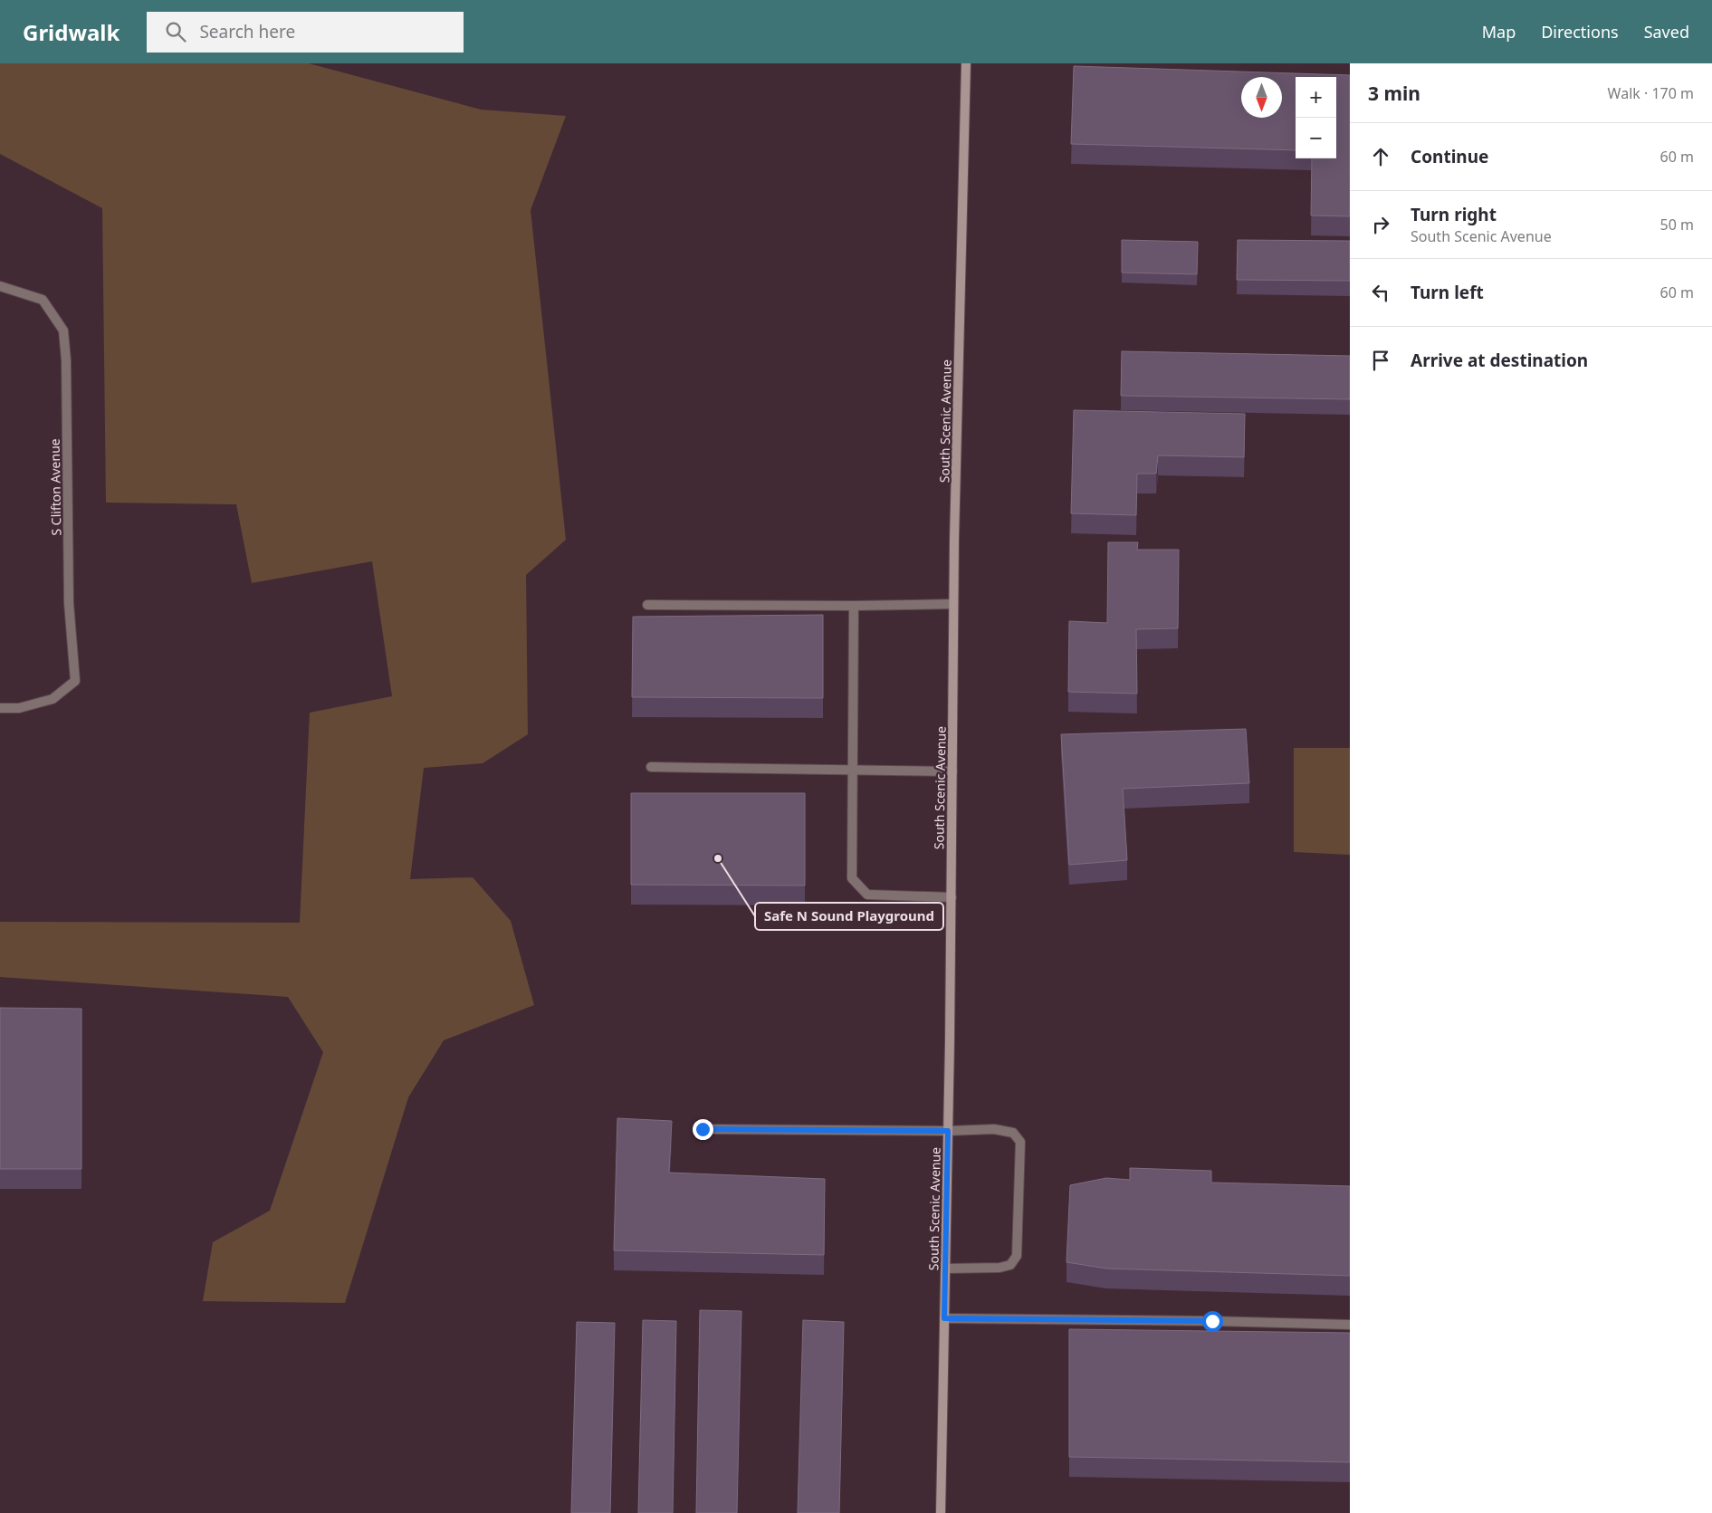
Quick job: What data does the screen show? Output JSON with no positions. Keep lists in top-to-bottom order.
{
  "streets": {
    "main road": ["South Scenic Avenue"],
    "street": ["S Clifton Avenue"]
  },
  "places": ["Safe N Sound Playground"],
  "north": "bottom",
  "page": {
    "header": "Gridwalk",
    "search": "Search here",
    "nav": ["Map", "Directions", "Saved"],
    "heading": ["3 min", "Walk · 170 m"],
    "map_buttons": ["+", "−"],
    "list": [
      ["Continue", "60 m"],
      ["Turn right", "South Scenic Avenue", "50 m"],
      ["Turn left", "60 m"],
      "Arrive at destination"
    ]
  }
}
